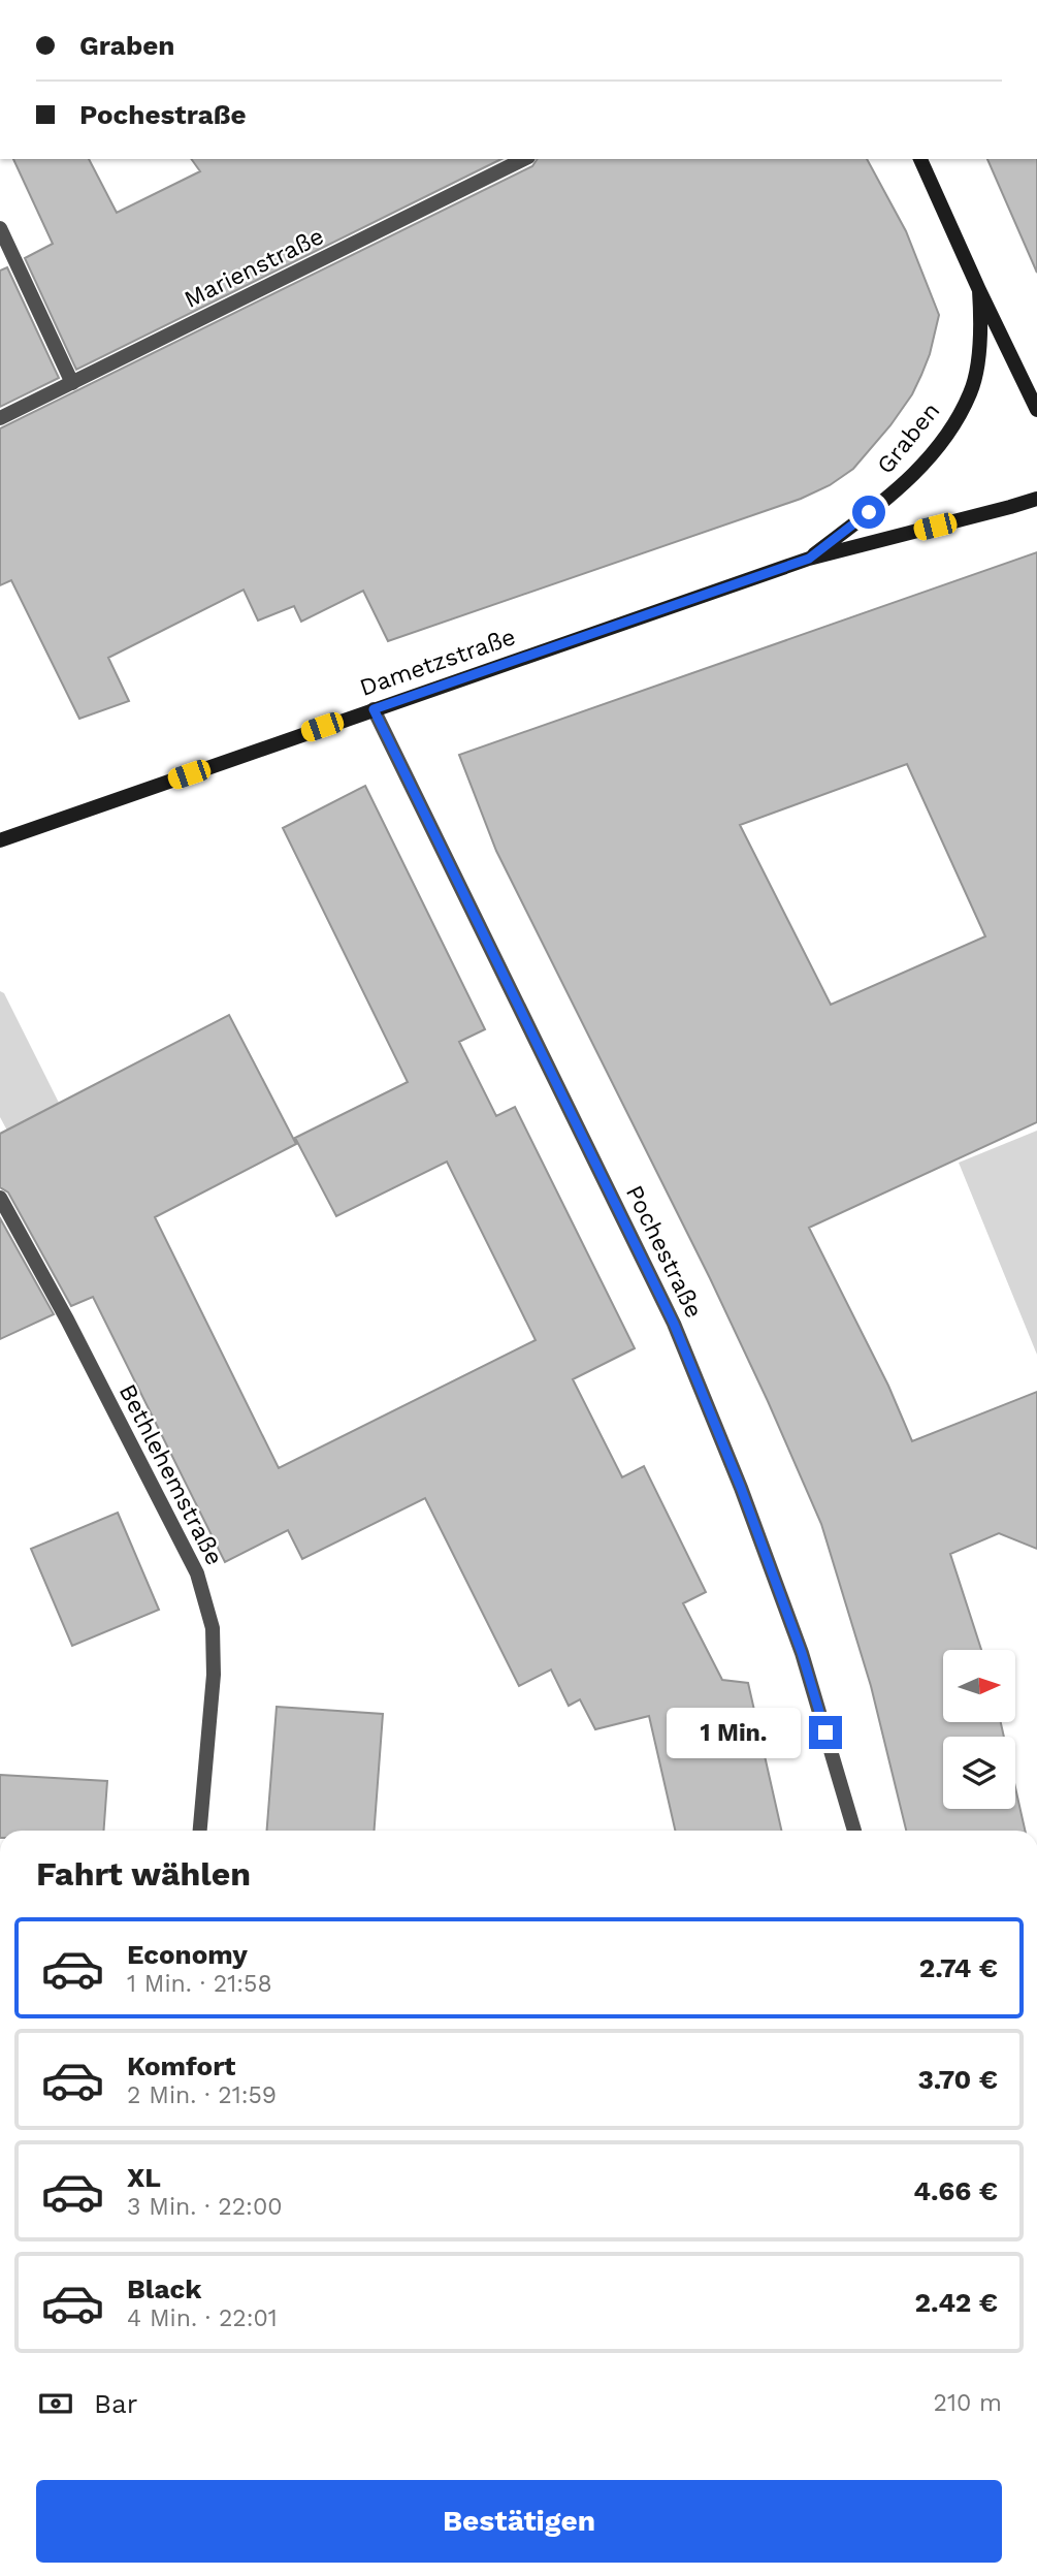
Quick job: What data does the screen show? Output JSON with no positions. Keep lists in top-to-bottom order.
{
  "streets": {
    "main road": ["Graben", "Dametzstraße"],
    "street": ["Marienstraße", "Pochestraße", "Bethlehemstraße"]
  },
  "crossings": [
    ["Graben", "Dametzstraße"],
    ["Dametzstraße", "Pochestraße"]
  ],
  "north": "right",
  "page": {
    "banner": ["Graben", "Pochestraße"],
    "bubble": "1 Min.",
    "heading": "Fahrt wählen",
    "list": [
      {
        "name": "Economy",
        "note": "1 Min. · 21:58",
        "value": "2.74 €"
      },
      {
        "name": "Komfort",
        "note": "2 Min. · 21:59",
        "value": "3.70 €"
      },
      {
        "name": "XL",
        "note": "3 Min. · 22:00",
        "value": "4.66 €"
      },
      {
        "name": "Black",
        "note": "4 Min. · 22:01",
        "value": "2.42 €"
      }
    ],
    "pay": ["Bar", "210 m"],
    "buttons": "Bestätigen"
  }
}
